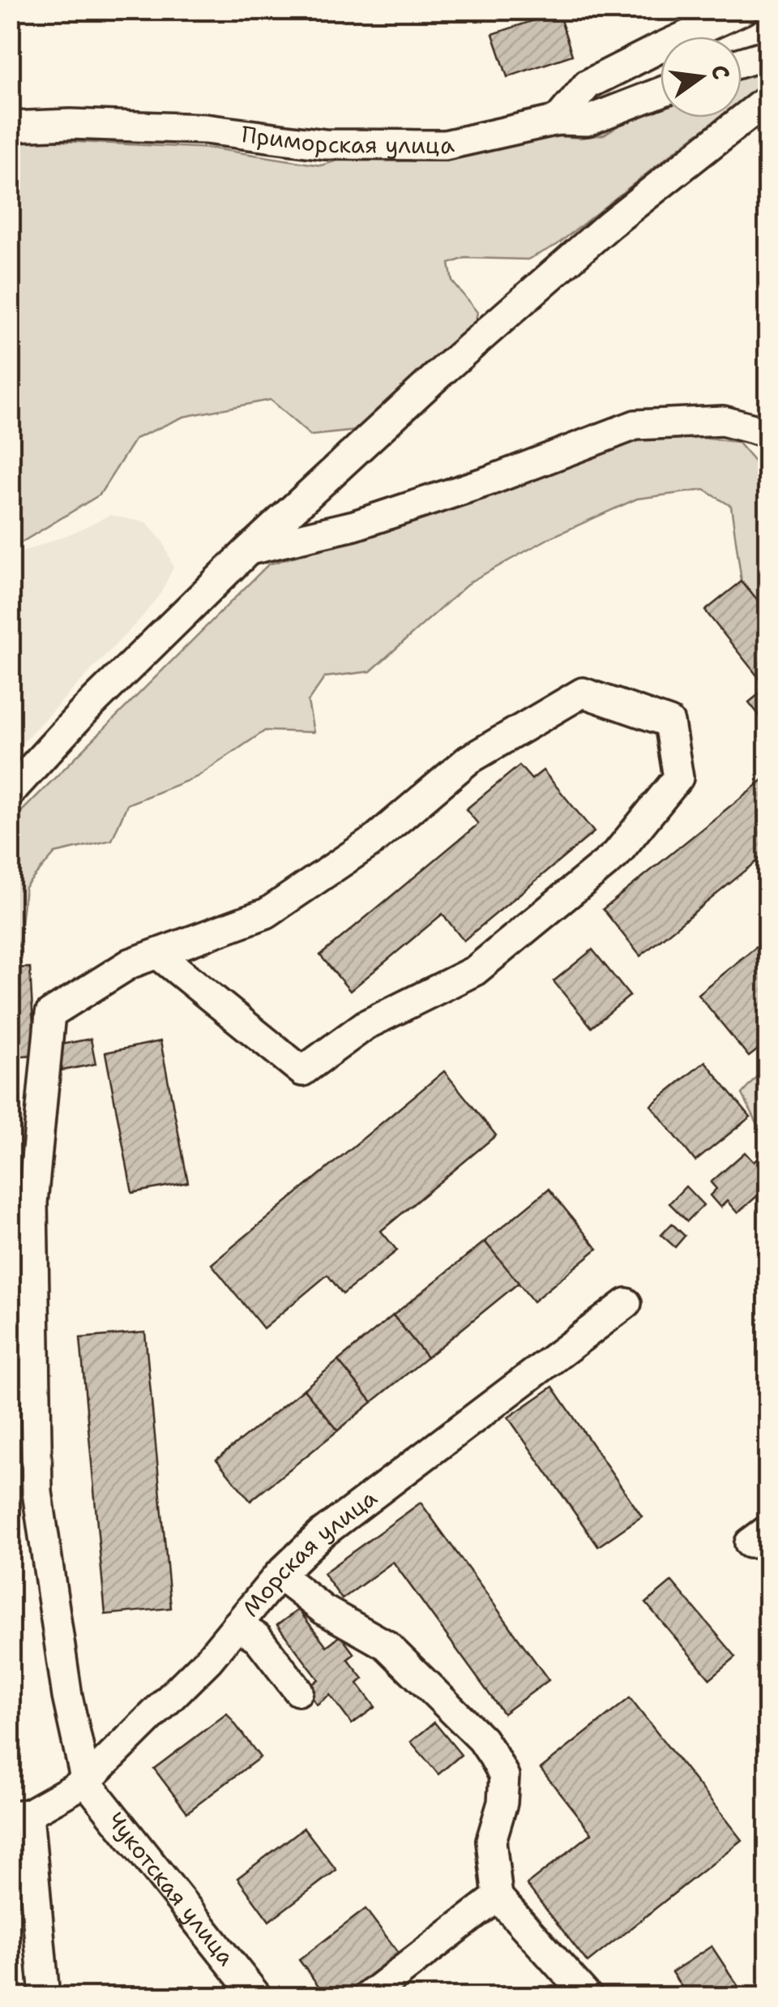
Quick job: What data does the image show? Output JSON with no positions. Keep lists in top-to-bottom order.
{
  "streets": {
    "street": ["Приморская улица", "Морская улица", "Чукотская улица"]
  },
  "crossings": [
    ["Морская улица", "Чукотская улица"]
  ],
  "north": "right"
}
